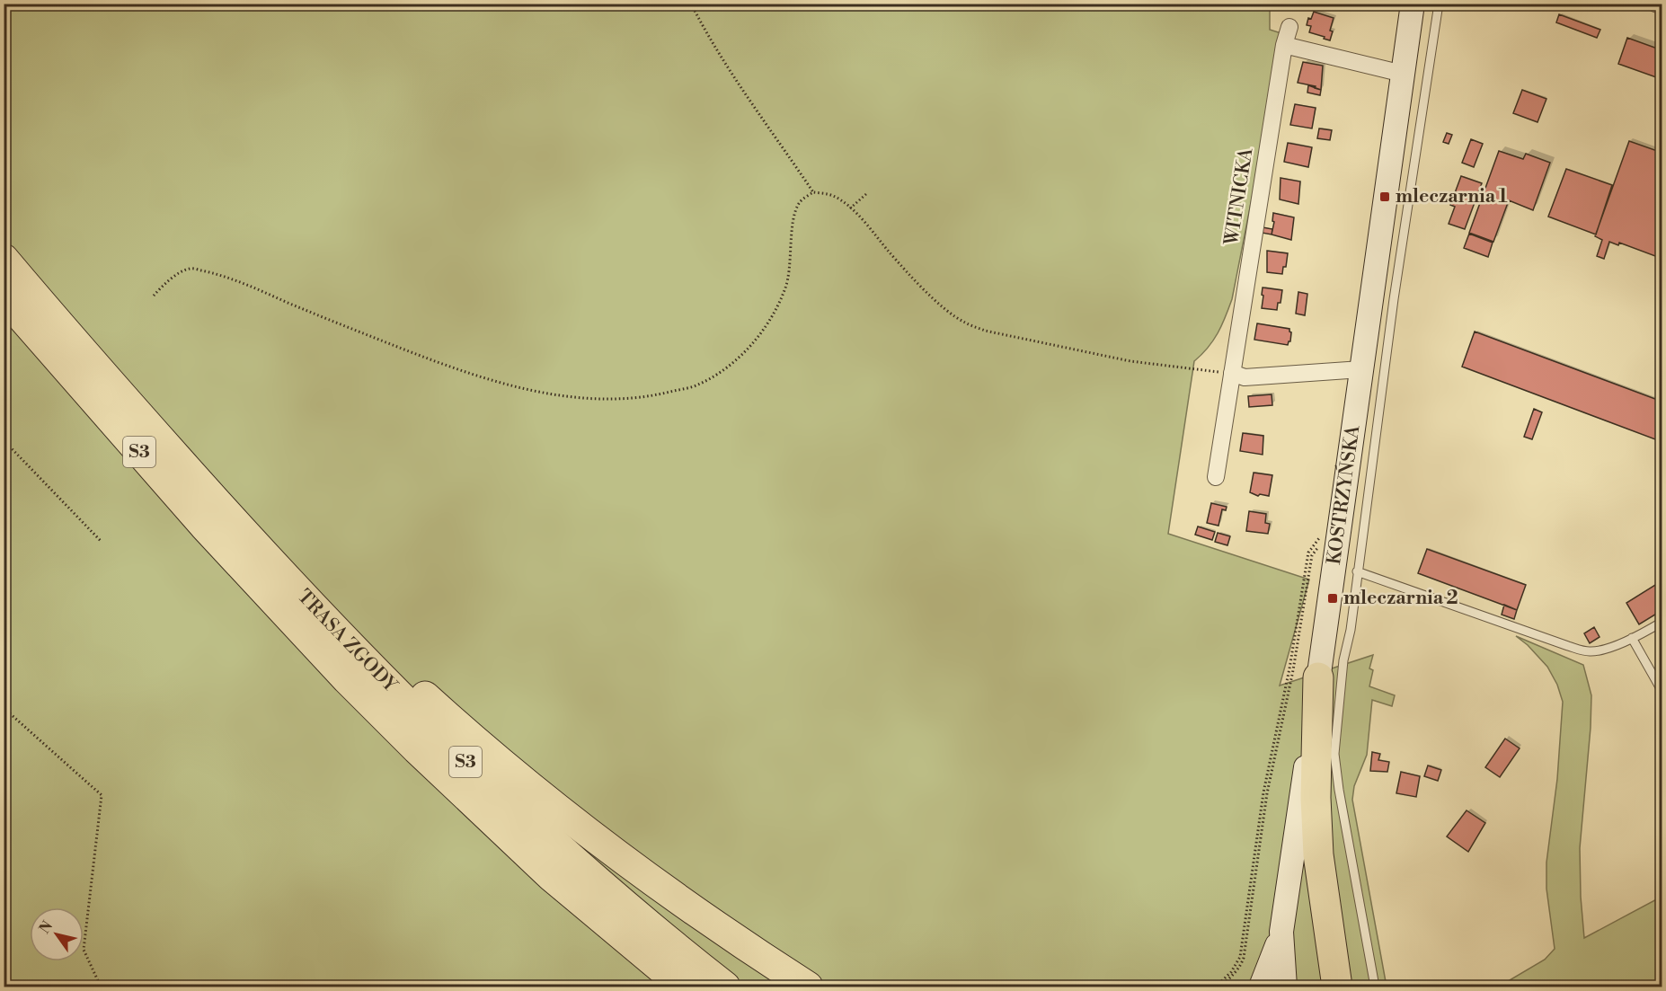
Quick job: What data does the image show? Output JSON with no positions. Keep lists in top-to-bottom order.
{
  "streets": {
    "highway": ["S3", "TRASA ZGODY"],
    "main road": ["KOSTRZYŃSKA"],
    "street": ["WITNICKA"]
  },
  "places": {
    "transit": ["mleczarnia 1", "mleczarnia 2"]
  },
  "north": "top left"
}
